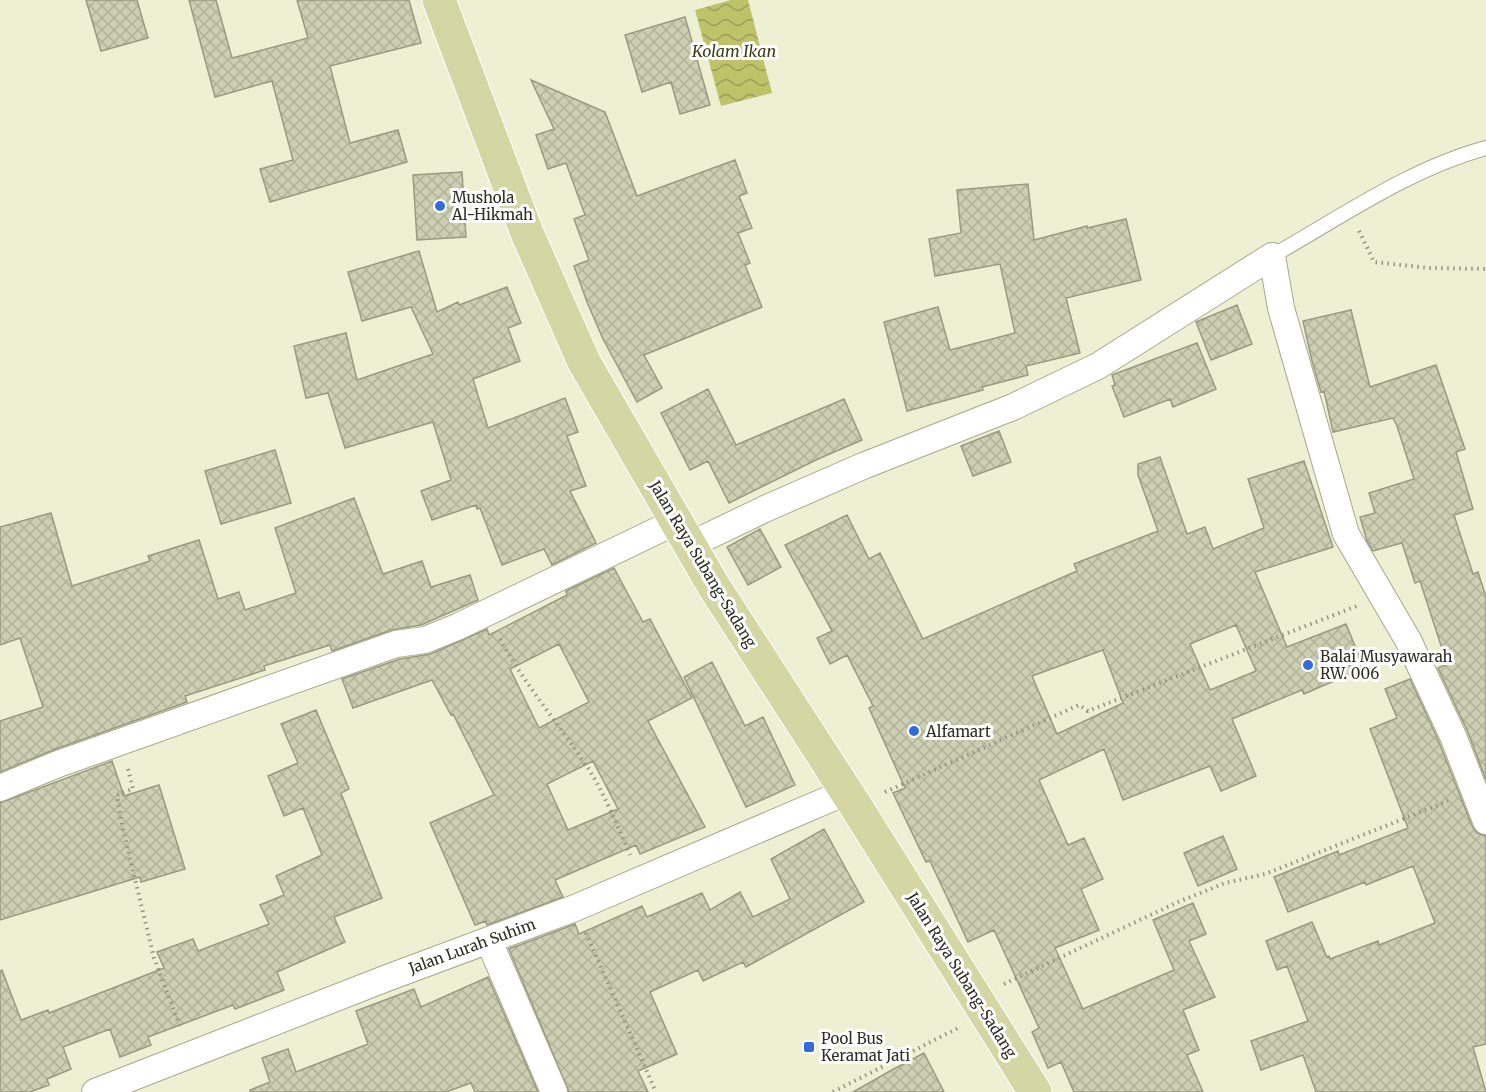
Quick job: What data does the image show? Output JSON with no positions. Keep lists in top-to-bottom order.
{
  "streets": {
    "main road": ["Jalan Raya Subang-Sadang"],
    "street": ["Jalan Lurah Suhim"]
  },
  "crossings": [
    ["Jalan Raya Subang-Sadang", "Jalan Lurah Suhim"]
  ],
  "water": ["Kolam Ikan"],
  "places": {
    "other": ["Mushola Al-Hikmah", "Balai Musyawarah RW. 006", "Alfamart"],
    "transit": ["Pool Bus Keramat Jati"]
  }
}
